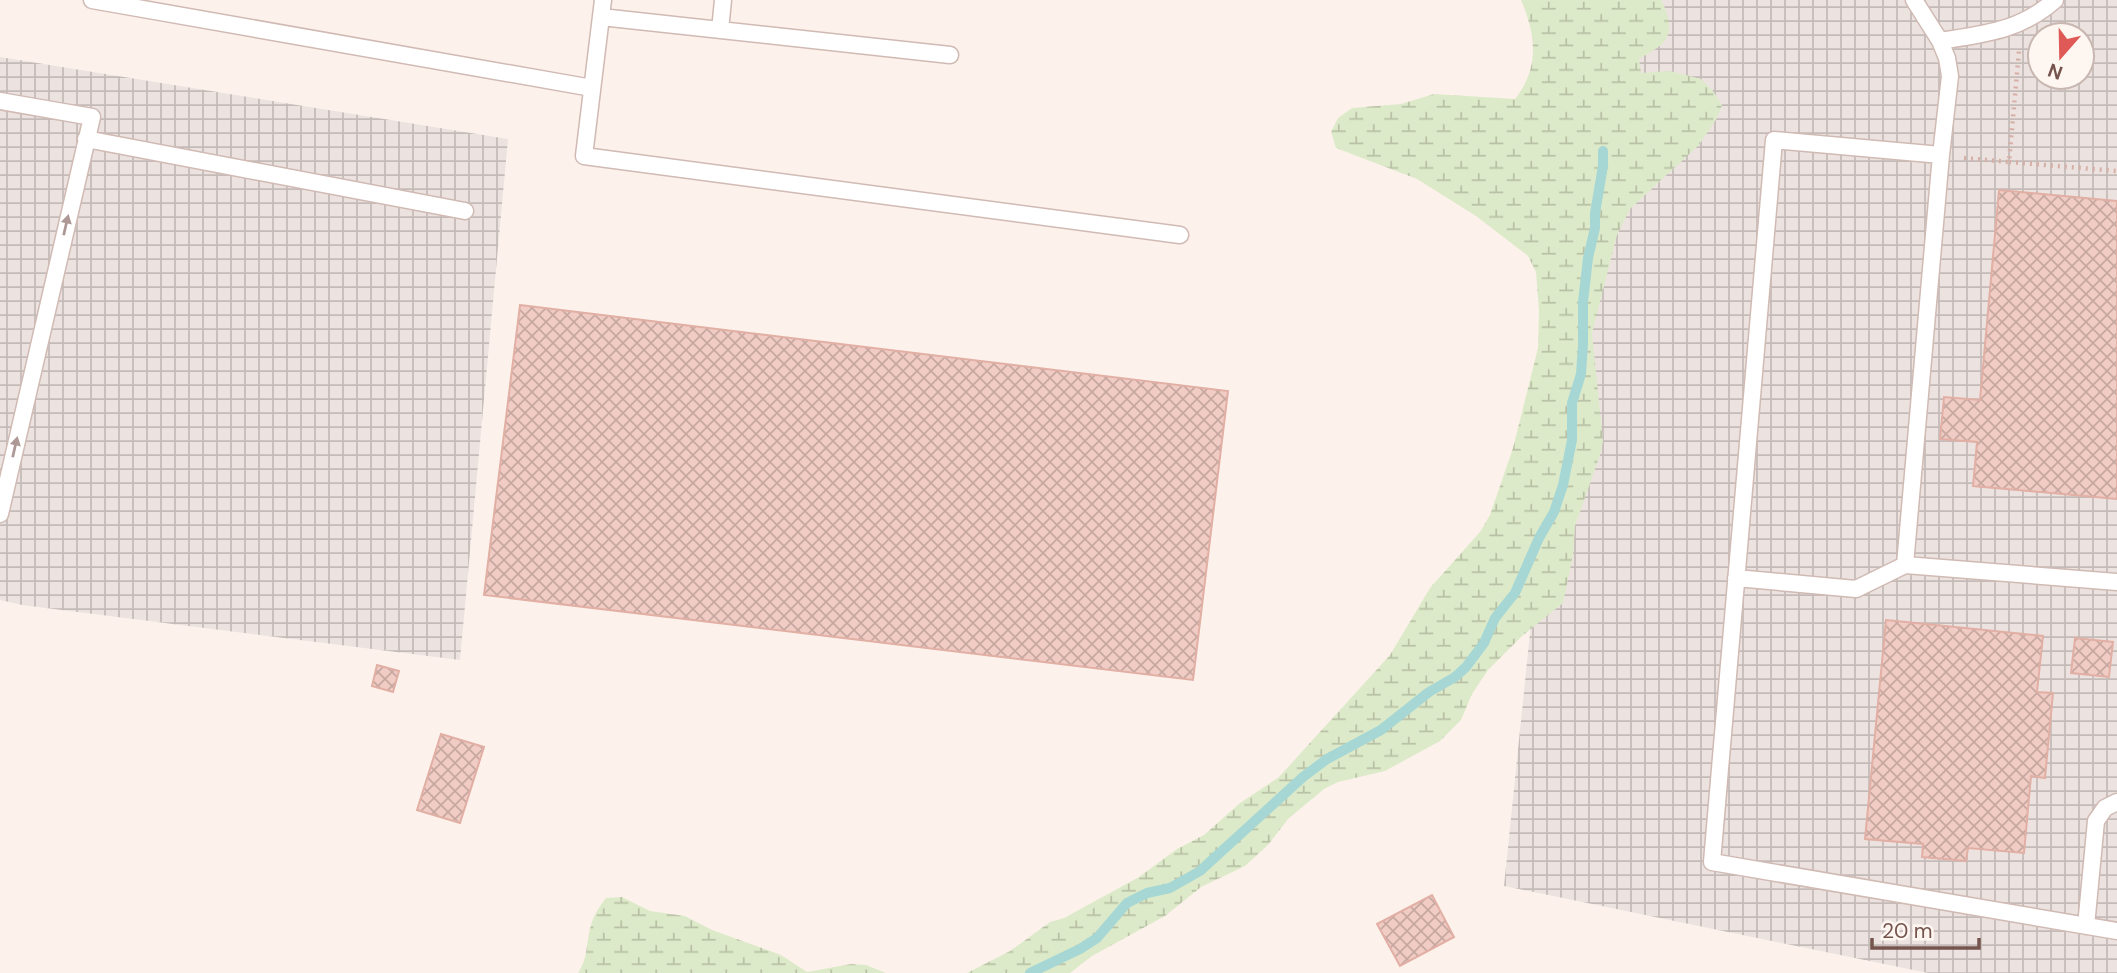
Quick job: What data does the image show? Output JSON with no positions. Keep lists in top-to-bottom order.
{
  "scale_bar": "20 m",
  "north": "bottom"
}
